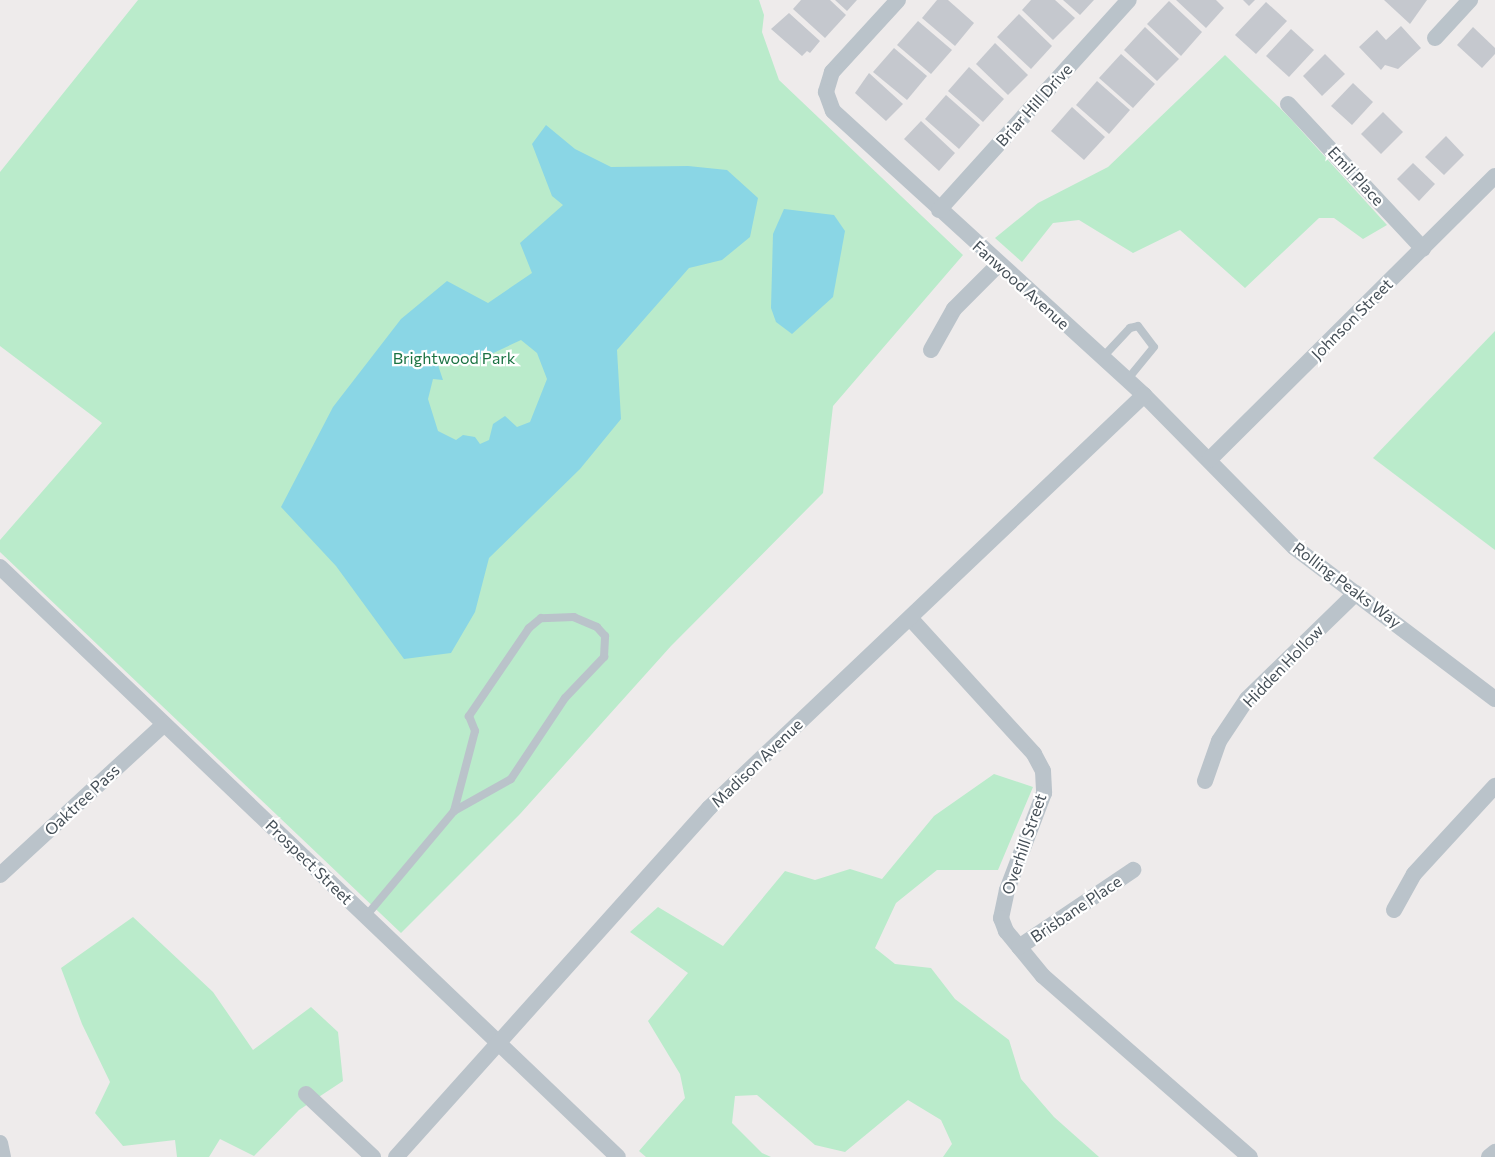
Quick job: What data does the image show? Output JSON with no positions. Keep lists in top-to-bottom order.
{
  "streets": {
    "street": [
      "Briar Hill Drive",
      "Emil Place",
      "Fanwood Avenue",
      "Johnson Street",
      "Rolling Peaks Way",
      "Hidden Hollow",
      "Madison Avenue",
      "Oaktree Pass",
      "Overhill Street",
      "Prospect Street",
      "Brisbane Place"
    ]
  },
  "crossings": [
    ["Briar Hill Drive", "Fanwood Avenue"],
    ["Emil Place", "Johnson Street"],
    ["Fanwood Avenue", "Johnson Street"],
    ["Fanwood Avenue", "Rolling Peaks Way"],
    ["Fanwood Avenue", "Madison Avenue"],
    ["Johnson Street", "Rolling Peaks Way"],
    ["Rolling Peaks Way", "Hidden Hollow"],
    ["Madison Avenue", "Overhill Street"],
    ["Madison Avenue", "Prospect Street"],
    ["Oaktree Pass", "Prospect Street"],
    ["Overhill Street", "Brisbane Place"]
  ],
  "parks": ["Brightwood Park"]
}
